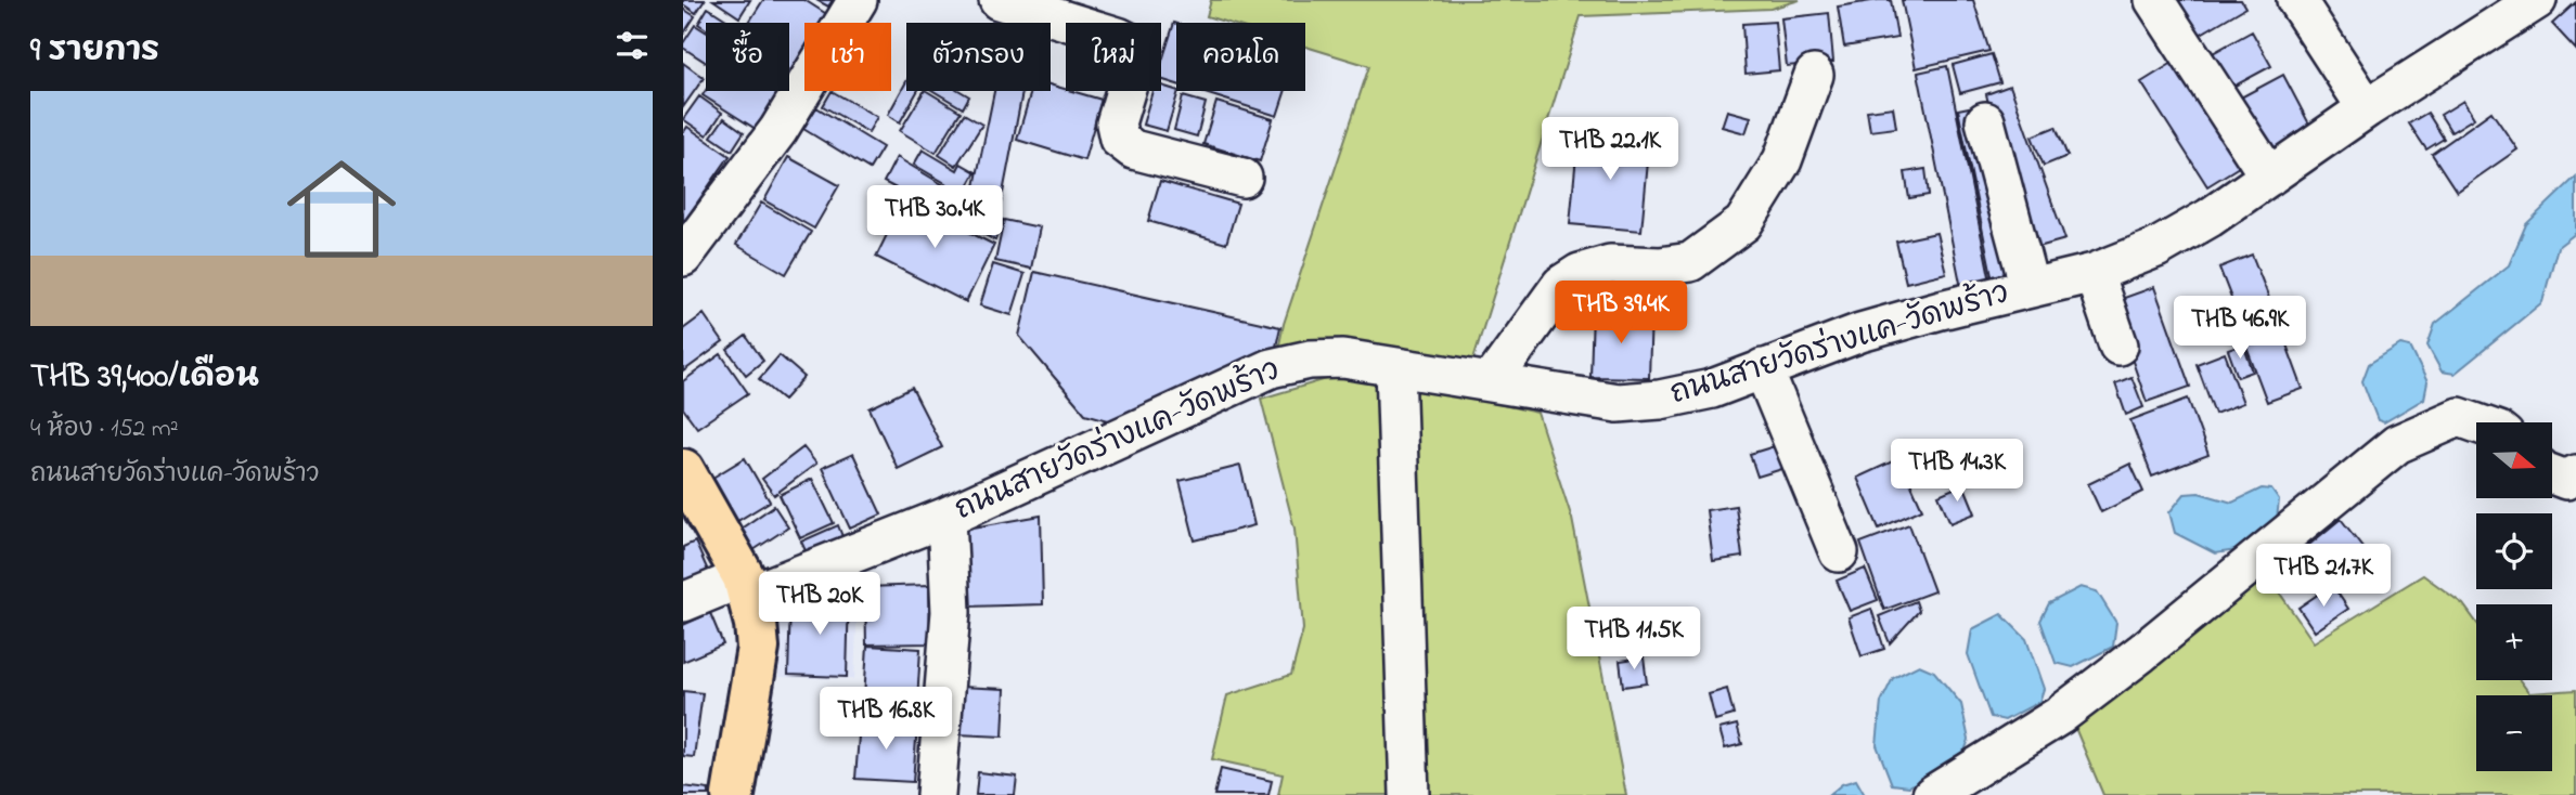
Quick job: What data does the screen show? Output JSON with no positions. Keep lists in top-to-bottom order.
{
  "streets": {
    "street": ["ถนนสายวัดร่างแค-วัดพร้าว"]
  },
  "north": "right",
  "page": {
    "heading": "9 รายการ",
    "chip": [
      "ซื้อ",
      "เช่า",
      "ตัวกรอง",
      "ใหม่",
      "คอนโด"
    ],
    "list": [
      {
        "name": "THB 39,400/เดือน",
        "note": "4 ห้อง · 152 m² · ถนนสายวัดร่างแค-วัดพร้าว"
      }
    ],
    "price": [
      "THB 22.1K",
      "THB 30.4K",
      "THB 39.4K",
      "THB 46.9K",
      "THB 14.3K",
      "THB 21.7K",
      "THB 20K",
      "THB 11.5K",
      "THB 16.8K"
    ],
    "map_buttons": ["+", "−"]
  }
}
